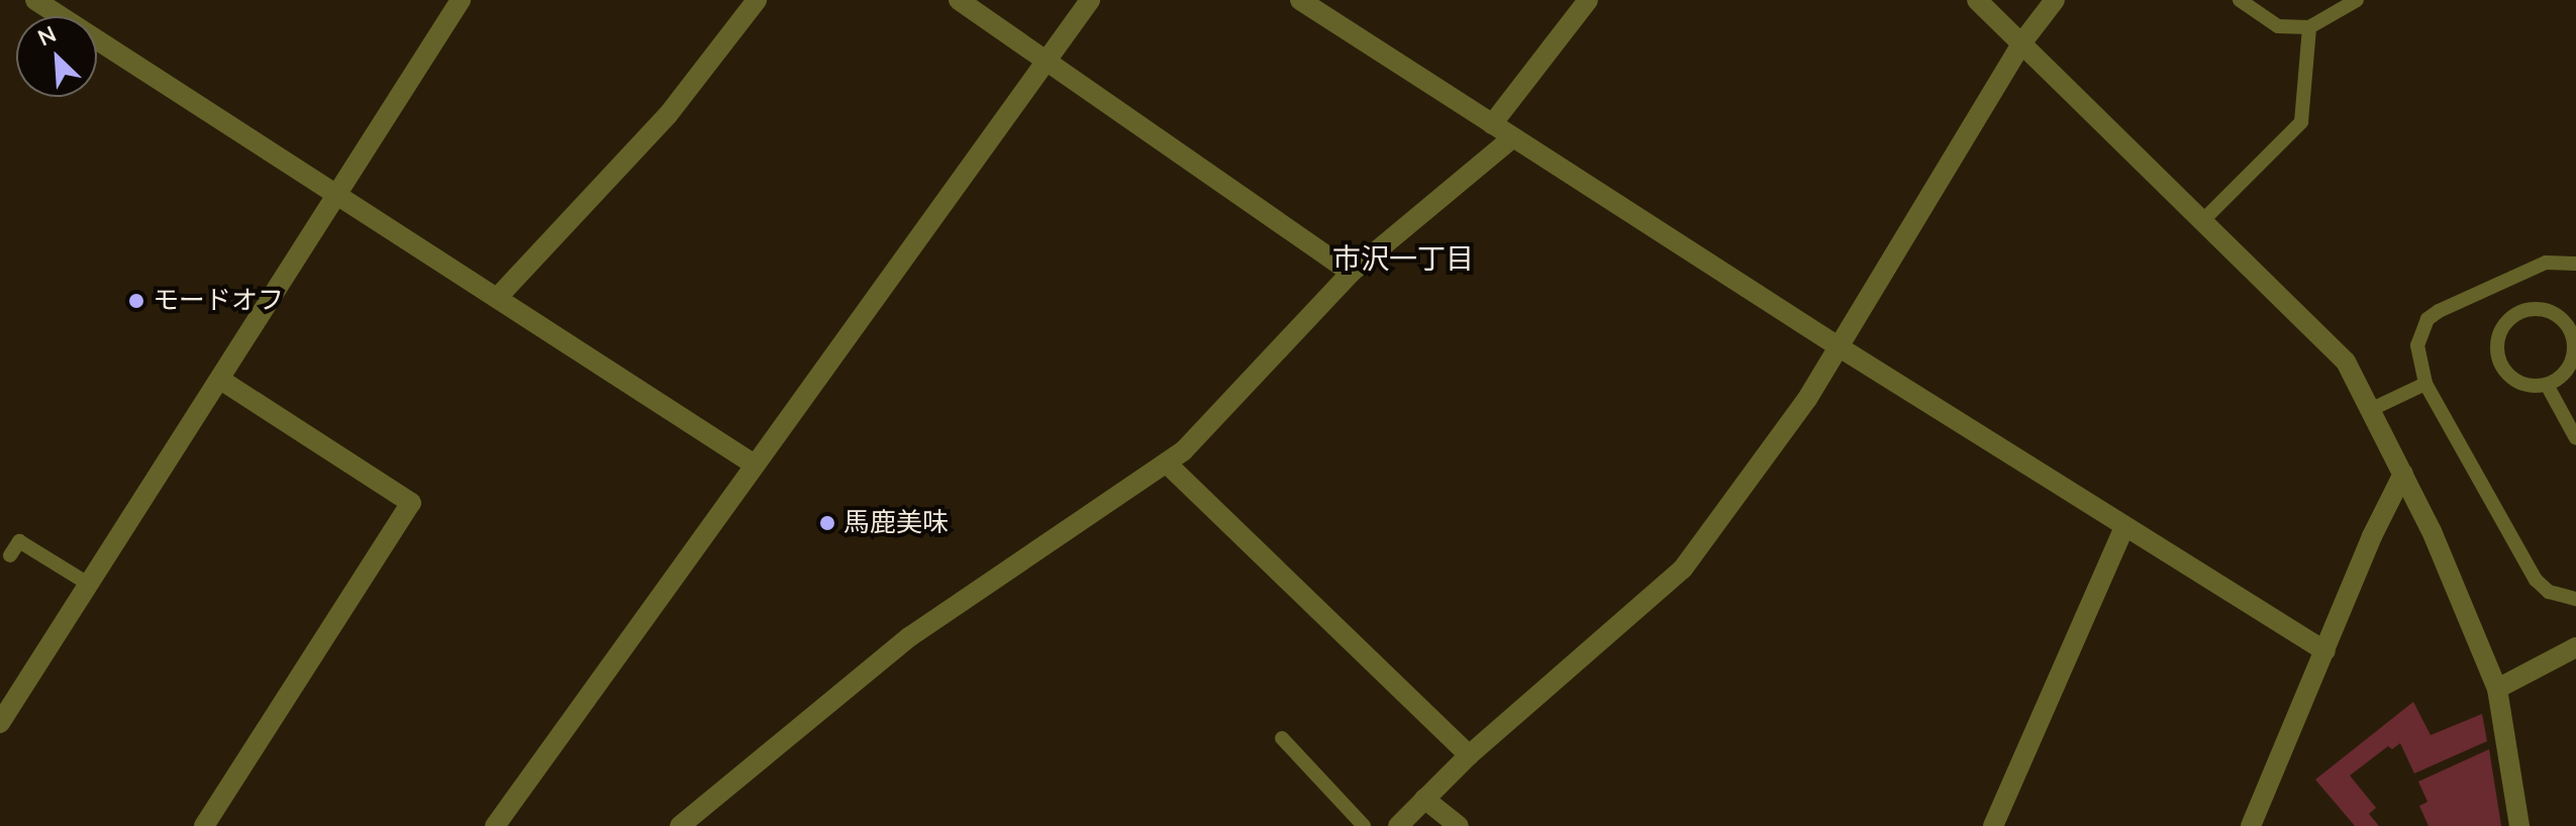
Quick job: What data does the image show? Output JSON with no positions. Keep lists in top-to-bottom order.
{
  "districts": ["市沢一丁目"],
  "places": ["モードオフ", "馬鹿美味"],
  "north": "top left"
}
